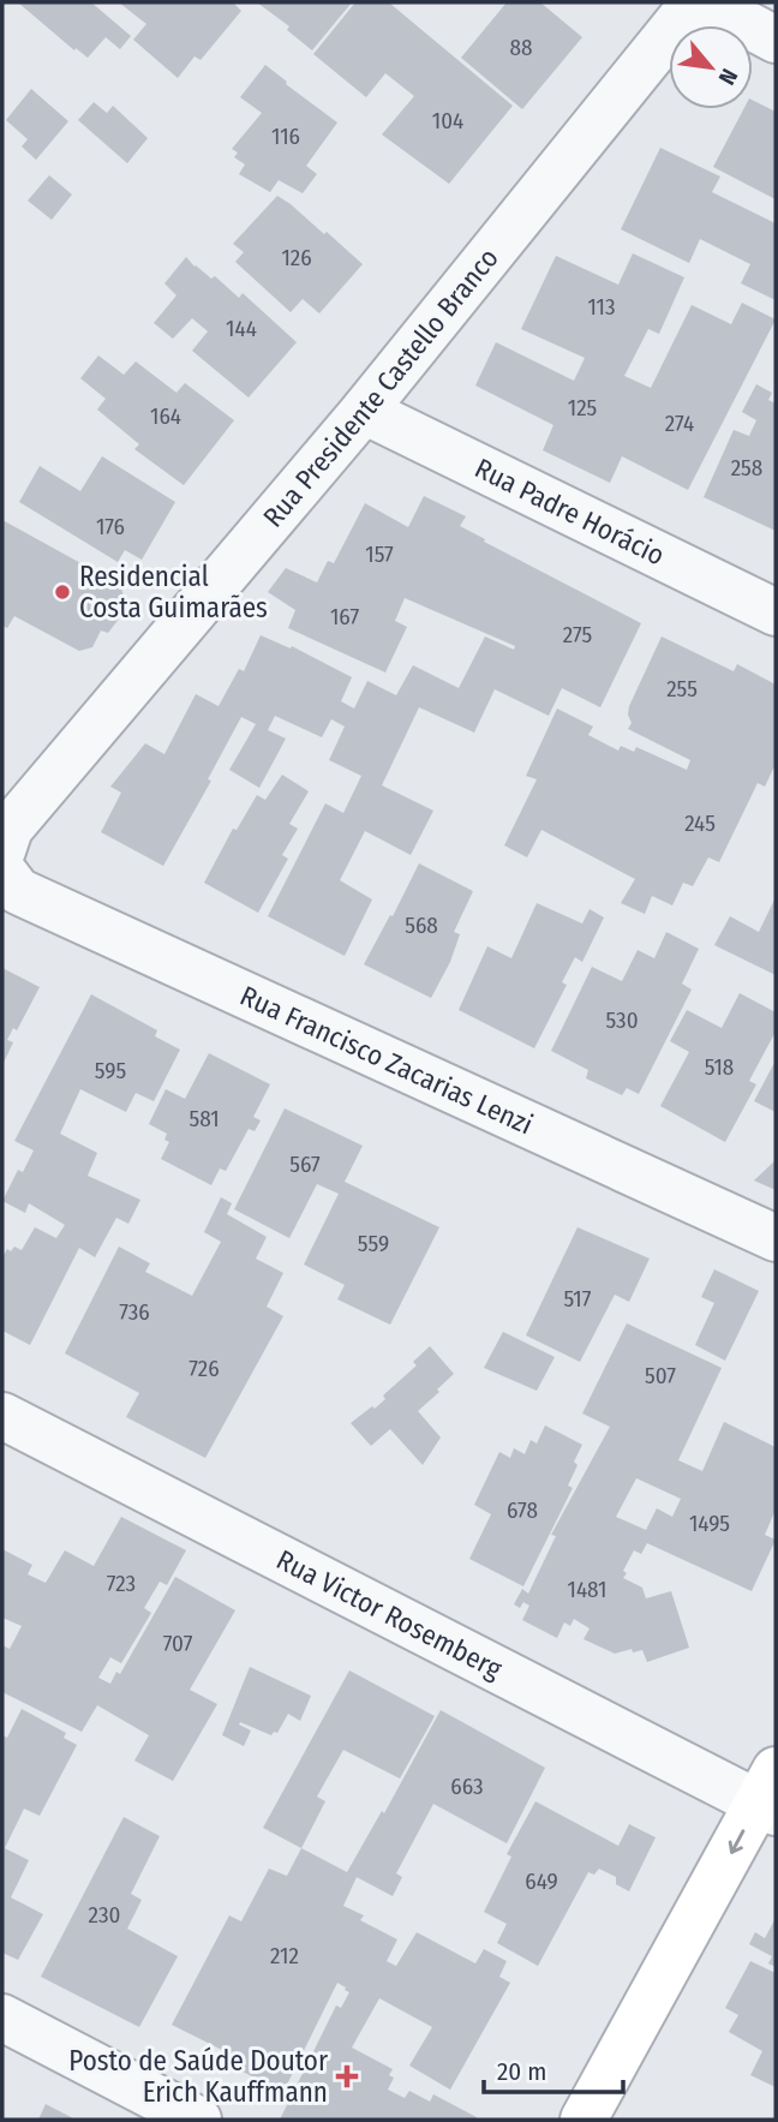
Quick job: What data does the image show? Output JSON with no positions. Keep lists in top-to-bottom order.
{
  "streets": {
    "street": [
      "Rua Presidente Castello Branco",
      "Rua Padre Horácio",
      "Rua Francisco Zacarias Lenzi",
      "Rua Victor Rosemberg"
    ]
  },
  "crossings": [
    ["Rua Presidente Castello Branco", "Rua Padre Horácio"]
  ],
  "places": {
    "other": ["Residencial Costa Guimarães"],
    "health": ["Posto de Saúde Doutor Erich Kauffmann"]
  },
  "house_numbers": [
    "88",
    "104",
    "116",
    "126",
    "113",
    "144",
    "125",
    "164",
    "274",
    "258",
    "176",
    "157",
    "167",
    "275",
    "255",
    "245",
    "568",
    "530",
    "518",
    "595",
    "581",
    "567",
    "559",
    "517",
    "736",
    "726",
    "507",
    "678",
    "1495",
    "723",
    "1481",
    "707",
    "663",
    "649",
    "230",
    "212"
  ],
  "scale_bar": "20 m",
  "north": "bottom right"
}
